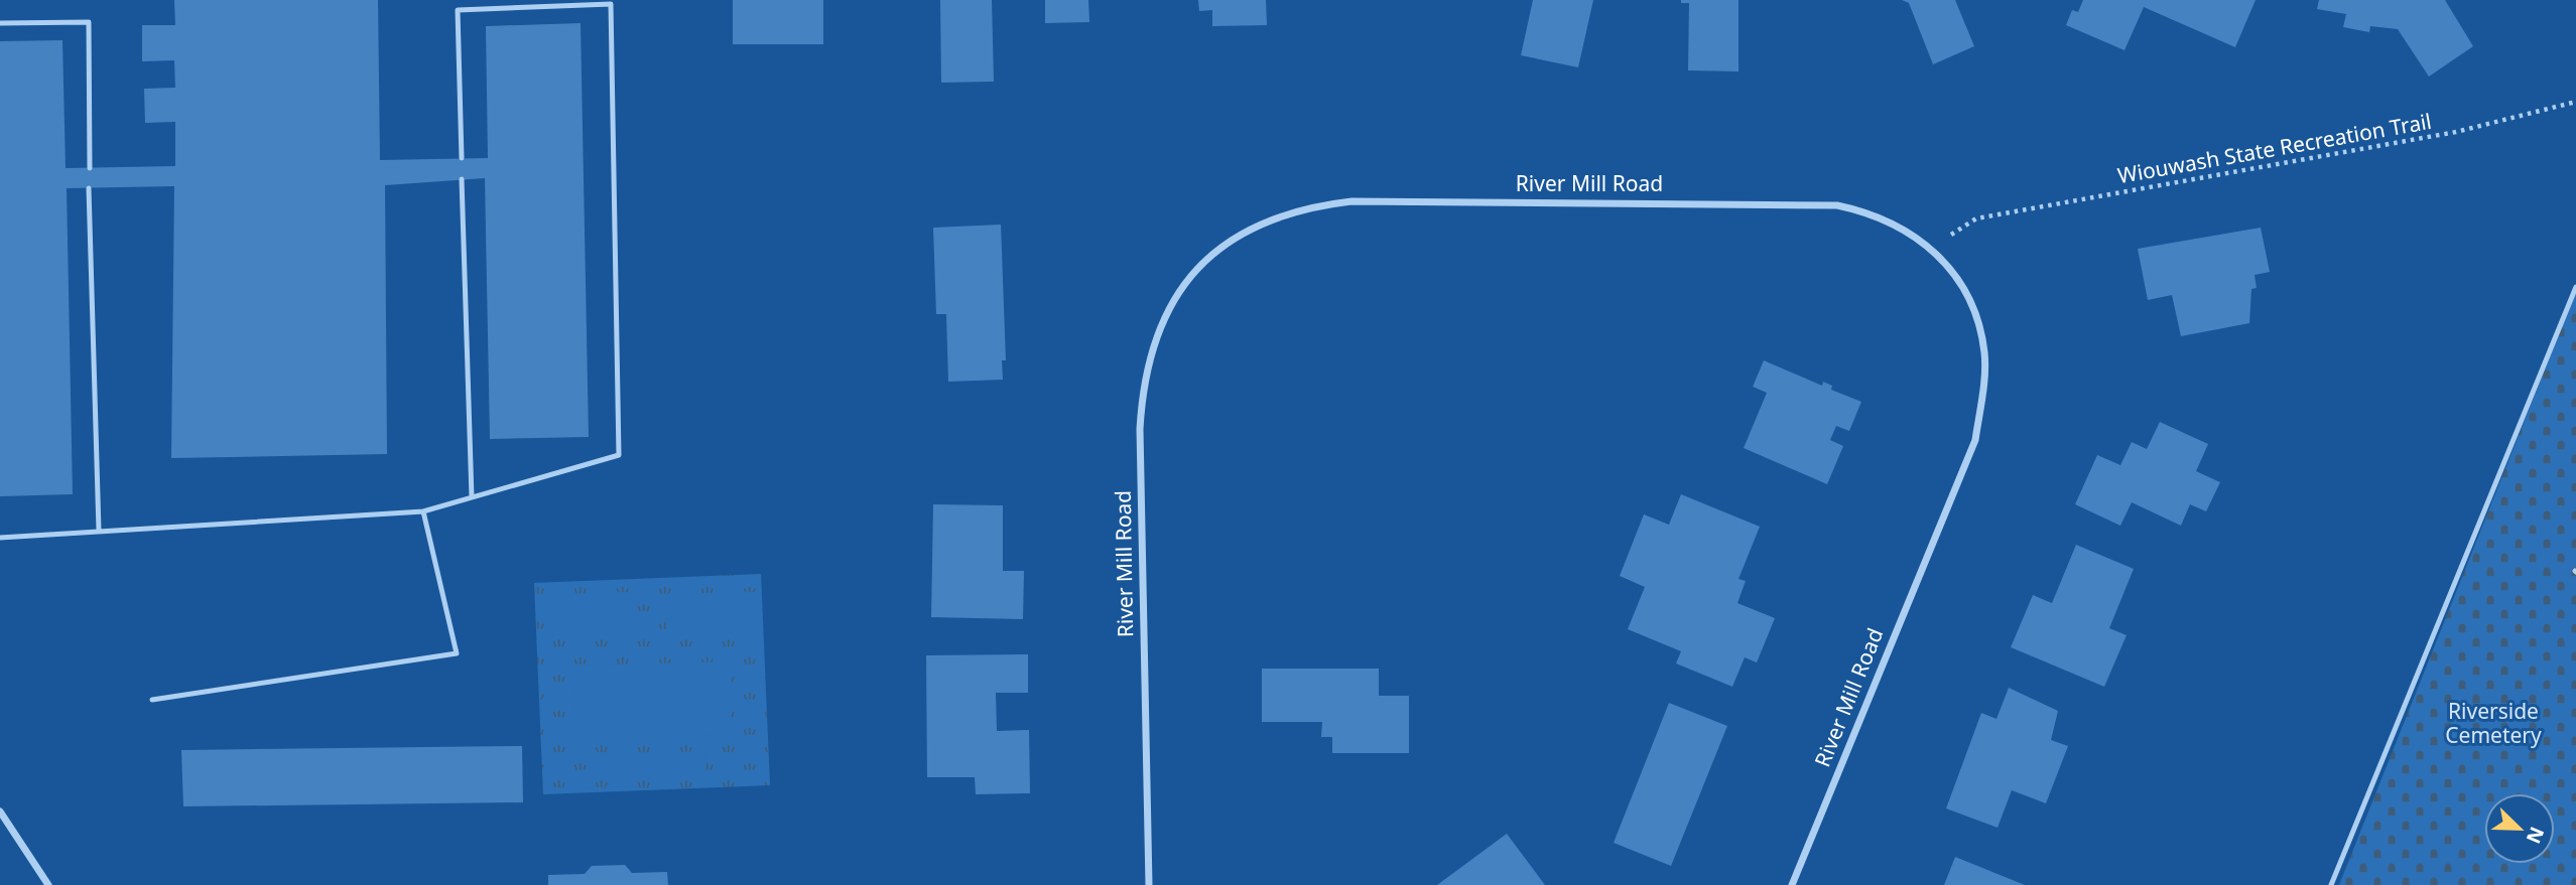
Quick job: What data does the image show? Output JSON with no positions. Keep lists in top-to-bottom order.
{
  "streets": {
    "street": ["River Mill Road"],
    "path": ["Wiouwash State Recreation Trail"]
  },
  "parks": ["Riverside Cemetery"],
  "north": "bottom right"
}
